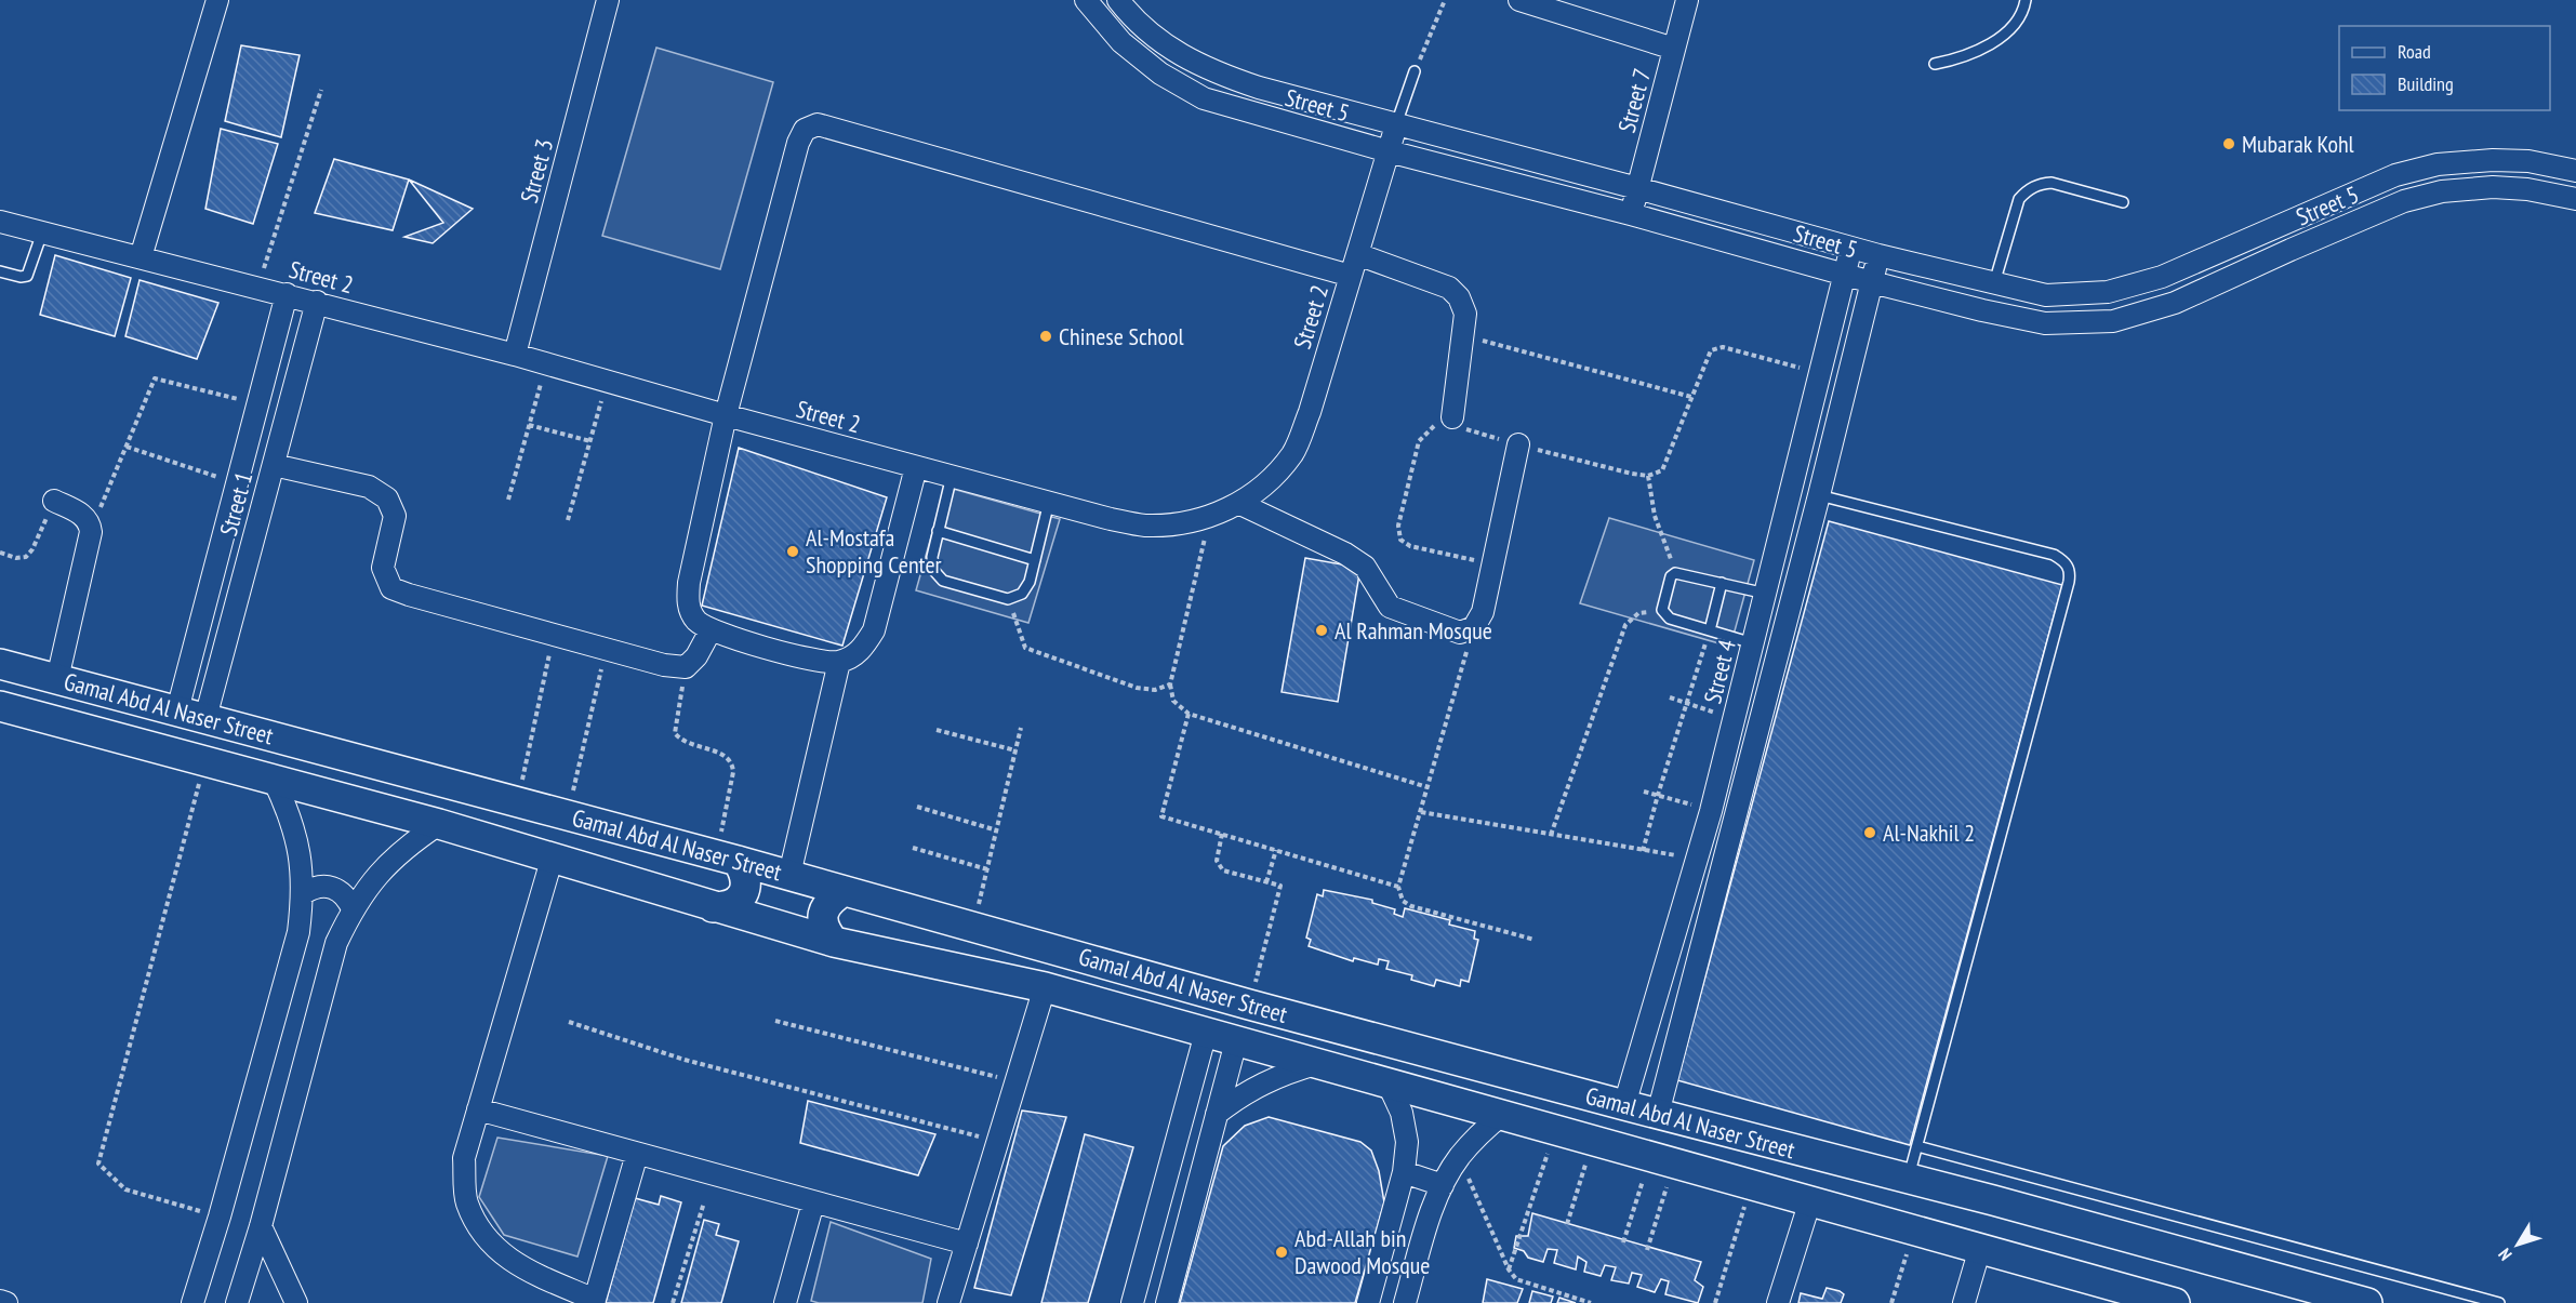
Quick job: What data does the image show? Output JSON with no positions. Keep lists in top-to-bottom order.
{
  "streets": {
    "main road": ["Gamal Abd Al Naser Street"],
    "street": [
      "Street 7",
      "Street 5",
      "Street 3",
      "Street 2",
      "Street 1",
      "Street 4"
    ]
  },
  "crossings": [
    ["Street 7", "Street 5"],
    ["Street 5", "Street 2"],
    ["Street 5", "Street 4"],
    ["Street 3", "Street 2"],
    ["Street 2", "Street 1"],
    ["Street 1", "Gamal Abd Al Naser Street"],
    ["Street 4", "Gamal Abd Al Naser Street"]
  ],
  "places": [
    "Mubarak Kohl",
    "Chinese School",
    "Al-Mostafa Shopping Center",
    "Al Rahman Mosque",
    "Al-Nakhil 2",
    "Abd-Allah bin Dawood Mosque"
  ],
  "legend": ["Road", "Building"],
  "north": "bottom left"
}
